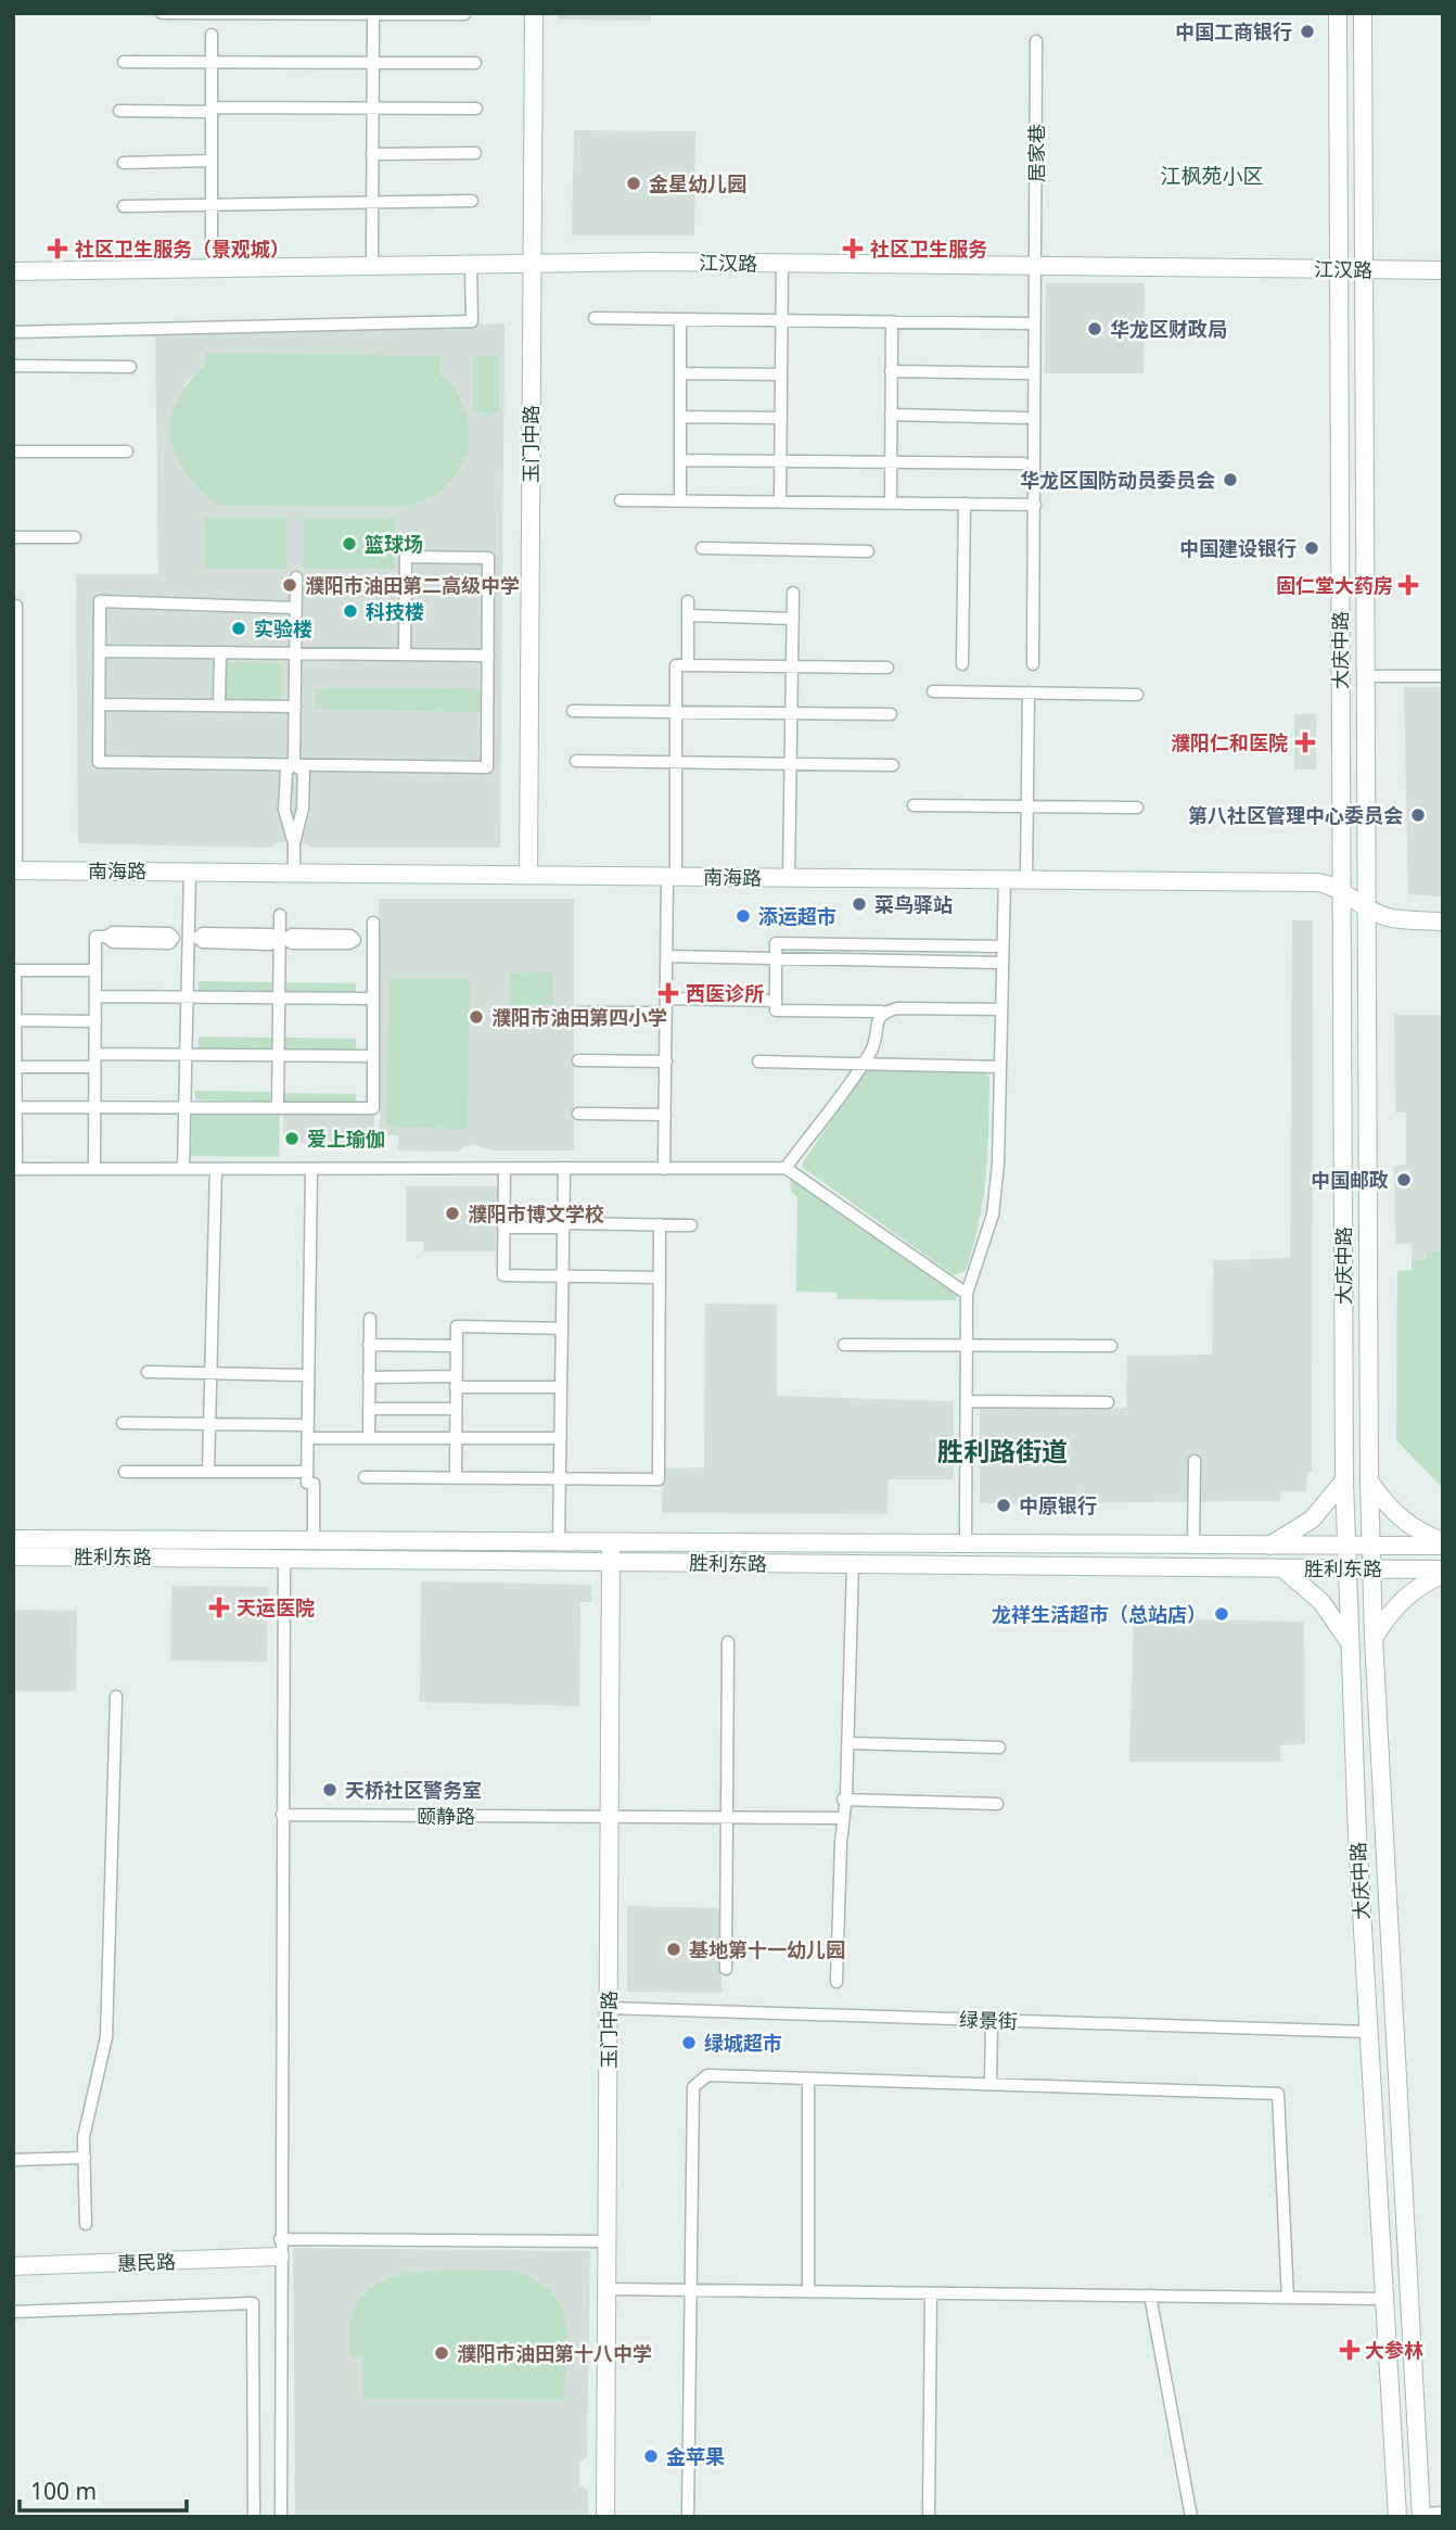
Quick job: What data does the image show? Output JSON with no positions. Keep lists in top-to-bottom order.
{
  "streets": {
    "main road": [
      "江汉路",
      "玉门中路",
      "大庆中路",
      "南海路",
      "胜利东路",
      "惠民路"
    ],
    "street": ["居家巷", "颐静路", "绿景街"]
  },
  "crossings": [
    ["居家巷", "江汉路"],
    ["江汉路", "玉门中路"],
    ["江汉路", "大庆中路"],
    ["玉门中路", "南海路"],
    ["玉门中路", "胜利东路"],
    ["玉门中路", "颐静路"],
    ["玉门中路", "绿景街"],
    ["大庆中路", "南海路"],
    ["大庆中路", "胜利东路"],
    ["大庆中路", "绿景街"]
  ],
  "districts": ["江枫苑小区", "胜利路街道"],
  "places": {
    "other": [
      "中国工商银行",
      "金星幼儿园",
      "华龙区财政局",
      "华龙区国防动员委员会",
      "篮球场",
      "中国建设银行",
      "濮阳市油田第二高级中学",
      "科技楼",
      "实验楼",
      "第八社区管理中心委员会",
      "菜鸟驿站",
      "添运超市",
      "濮阳市油田第四小学",
      "爱上瑜伽",
      "中国邮政",
      "濮阳市博文学校",
      "中原银行",
      "龙祥生活超市（总站店）",
      "天桥社区警务室",
      "基地第十一幼儿园",
      "绿城超市",
      "濮阳市油田第十八中学",
      "金苹果"
    ],
    "health": [
      "社区卫生服务（景观城）",
      "社区卫生服务",
      "固仁堂大药房",
      "濮阳仁和医院",
      "西医诊所",
      "天运医院",
      "大参林"
    ]
  },
  "scale_bar": "100 m"
}
